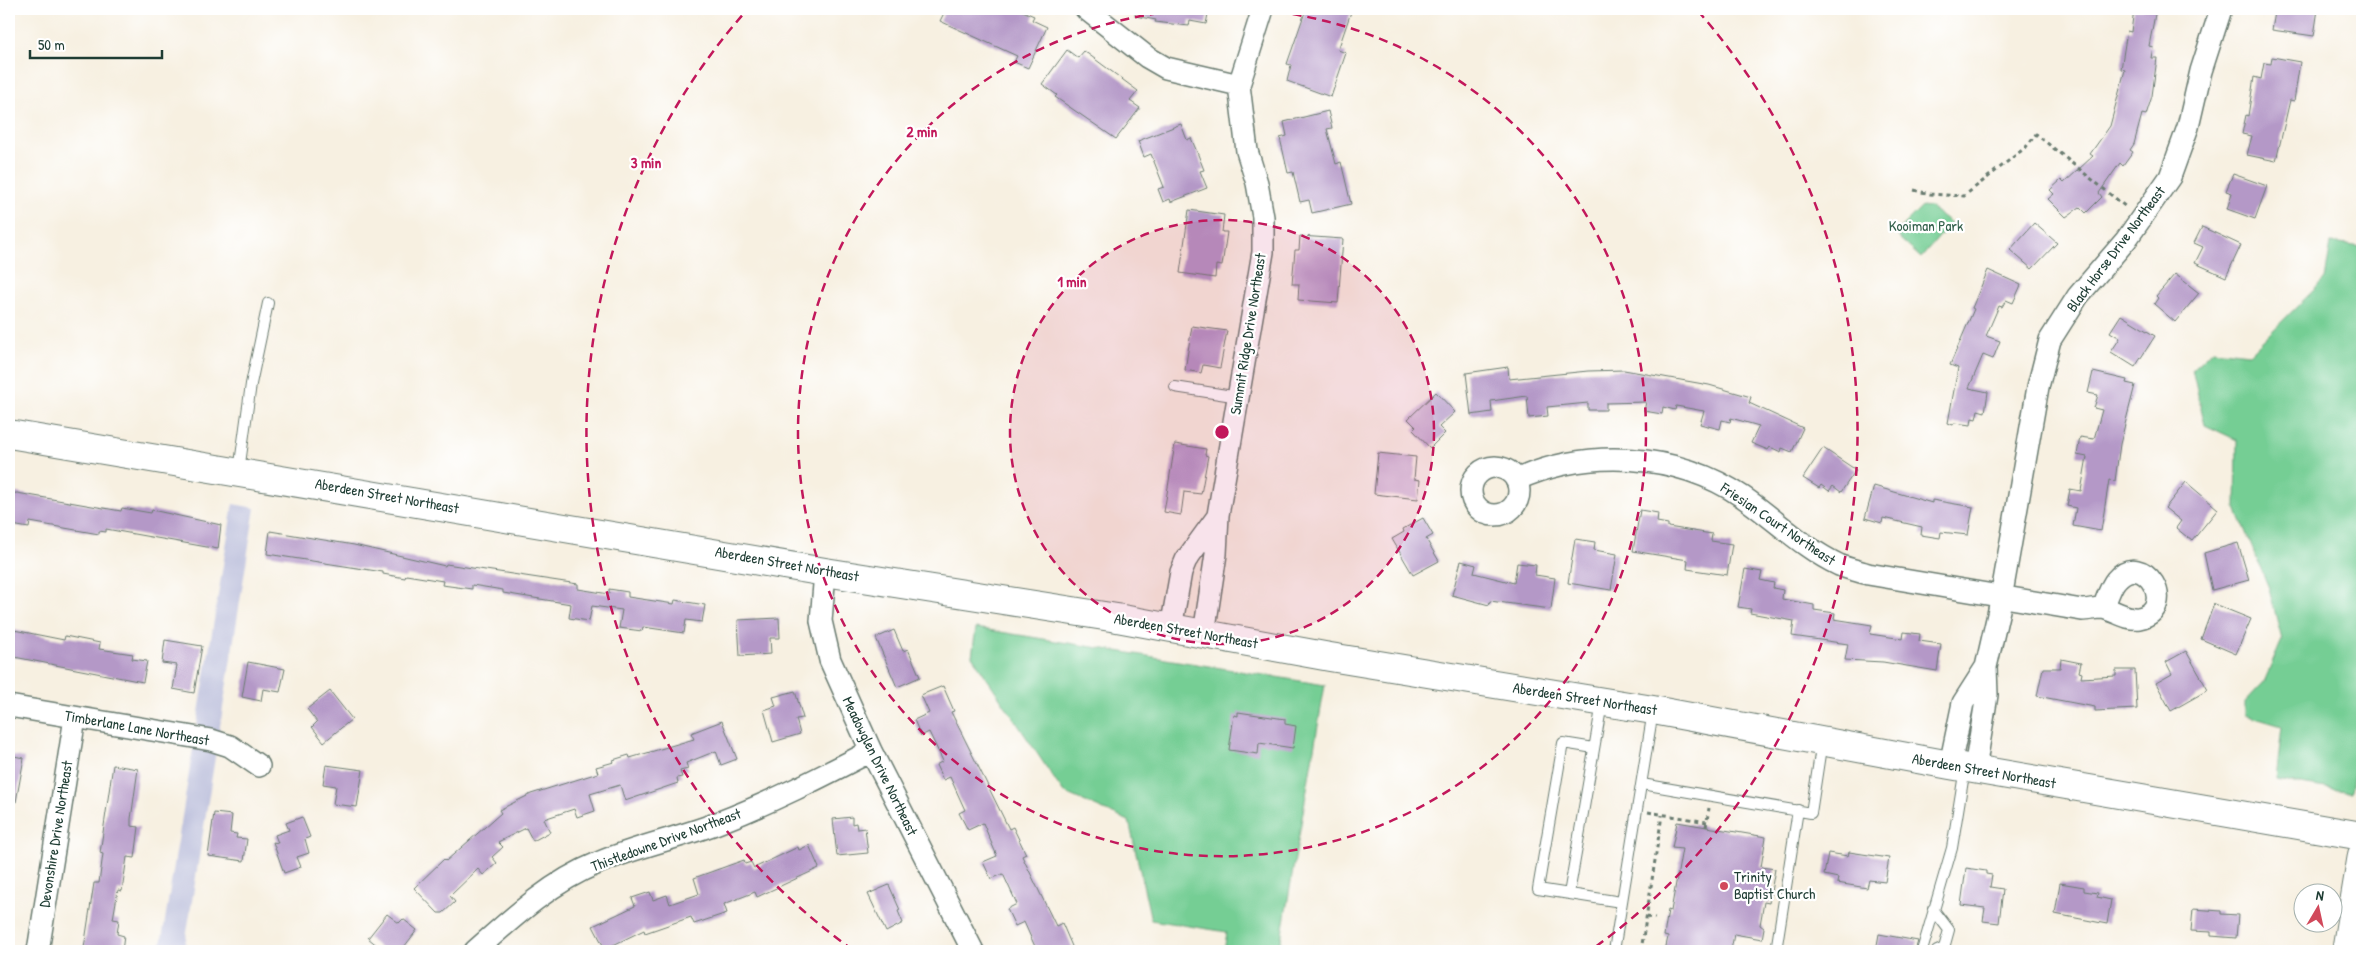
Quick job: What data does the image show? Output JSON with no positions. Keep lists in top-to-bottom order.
{
  "streets": {
    "street": [
      "Black Horse Drive Northeast",
      "Summit Ridge Drive Northeast",
      "Aberdeen Street Northeast",
      "Friesian Court Northeast",
      "Timberlane Lane Northeast",
      "Meadowglen Drive Northeast",
      "Devonshire Drive Northeast",
      "Thistledowne Drive Northeast"
    ]
  },
  "crossings": [
    ["Black Horse Drive Northeast", "Aberdeen Street Northeast"],
    ["Black Horse Drive Northeast", "Friesian Court Northeast"],
    ["Summit Ridge Drive Northeast", "Aberdeen Street Northeast"],
    ["Aberdeen Street Northeast", "Meadowglen Drive Northeast"],
    ["Timberlane Lane Northeast", "Devonshire Drive Northeast"],
    ["Meadowglen Drive Northeast", "Thistledowne Drive Northeast"]
  ],
  "parks": ["Kooiman Park"],
  "places": ["Trinity Baptist Church"],
  "scale_bar": "50 m",
  "north": "top",
  "rings": ["2 min", "3 min", "1 min"]
}
